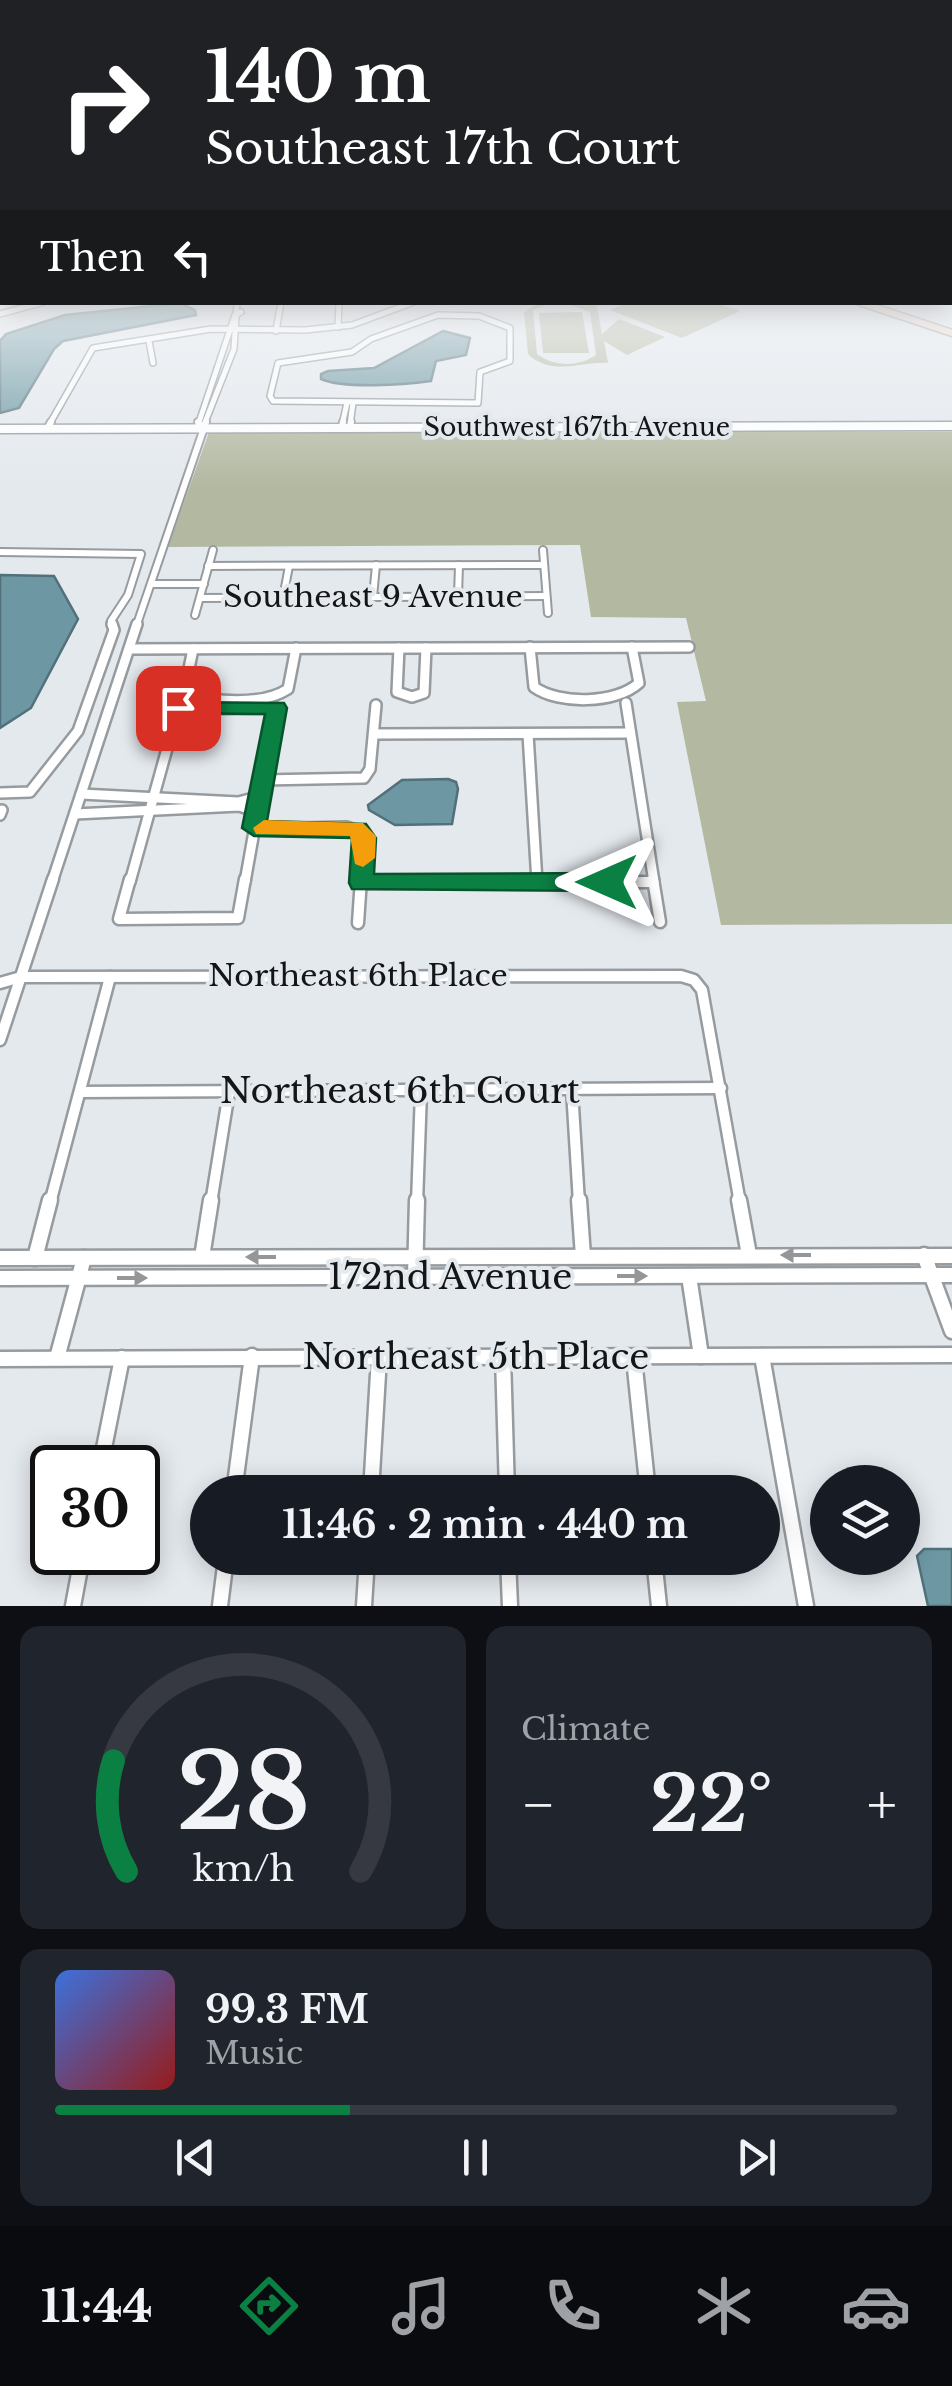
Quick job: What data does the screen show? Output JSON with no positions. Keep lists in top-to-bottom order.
{
  "streets": {
    "street": [
      "Southwest 167th Avenue",
      "Southeast 9 Avenue",
      "Northeast 6th Place",
      "Northeast 6th Court",
      "172nd Avenue",
      "Northeast 5th Place"
    ]
  },
  "crossings": [
    ["Northeast 6th Place", "Northeast 6th Court"]
  ],
  "page": {
    "turn": ["140 m", "Southeast 17th Court"],
    "then": "Then",
    "limit": "30",
    "trip": "11:46 · 2 min · 440 m",
    "tile": "Climate",
    "heat": ["−", "22°", "+"],
    "song": ["99.3 FM", "Music"],
    "tabs": "11:44",
    "gauge": ["28", "km/h"]
  }
}
